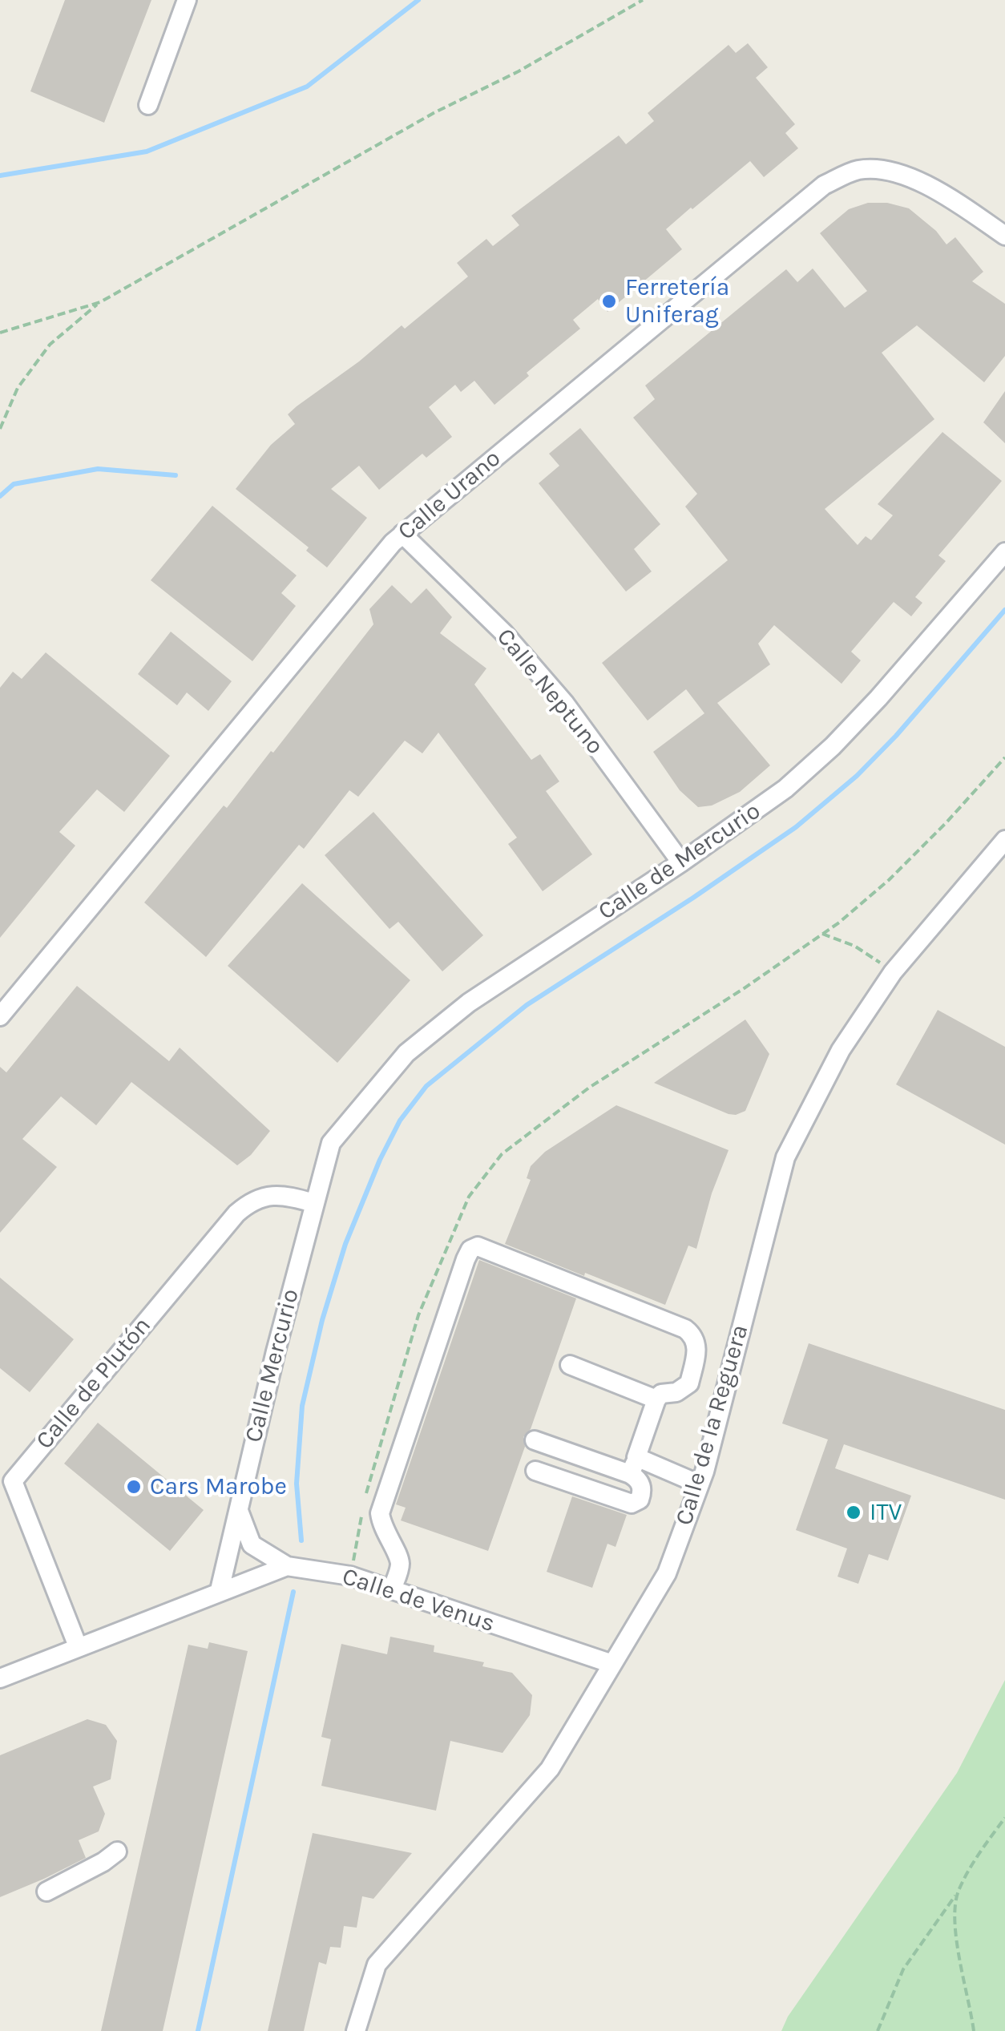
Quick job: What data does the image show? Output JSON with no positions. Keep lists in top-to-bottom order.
{
  "streets": {
    "street": [
      "Calle Urano",
      "Calle Neptuno",
      "Calle de Mercurio",
      "Calle Mercurio",
      "Calle de Plutón",
      "Calle de la Reguera",
      "Calle de Venus"
    ]
  },
  "crossings": [
    ["Calle Urano", "Calle Neptuno"],
    ["Calle Neptuno", "Calle de Mercurio"],
    ["Calle de Mercurio", "Calle Mercurio"],
    ["Calle Mercurio", "Calle de Plutón"],
    ["Calle Mercurio", "Calle de Venus"],
    ["Calle de Plutón", "Calle de Venus"],
    ["Calle de la Reguera", "Calle de Venus"]
  ],
  "places": ["Ferretería Uniferag", "Cars Marobe", "ITV"]
}
